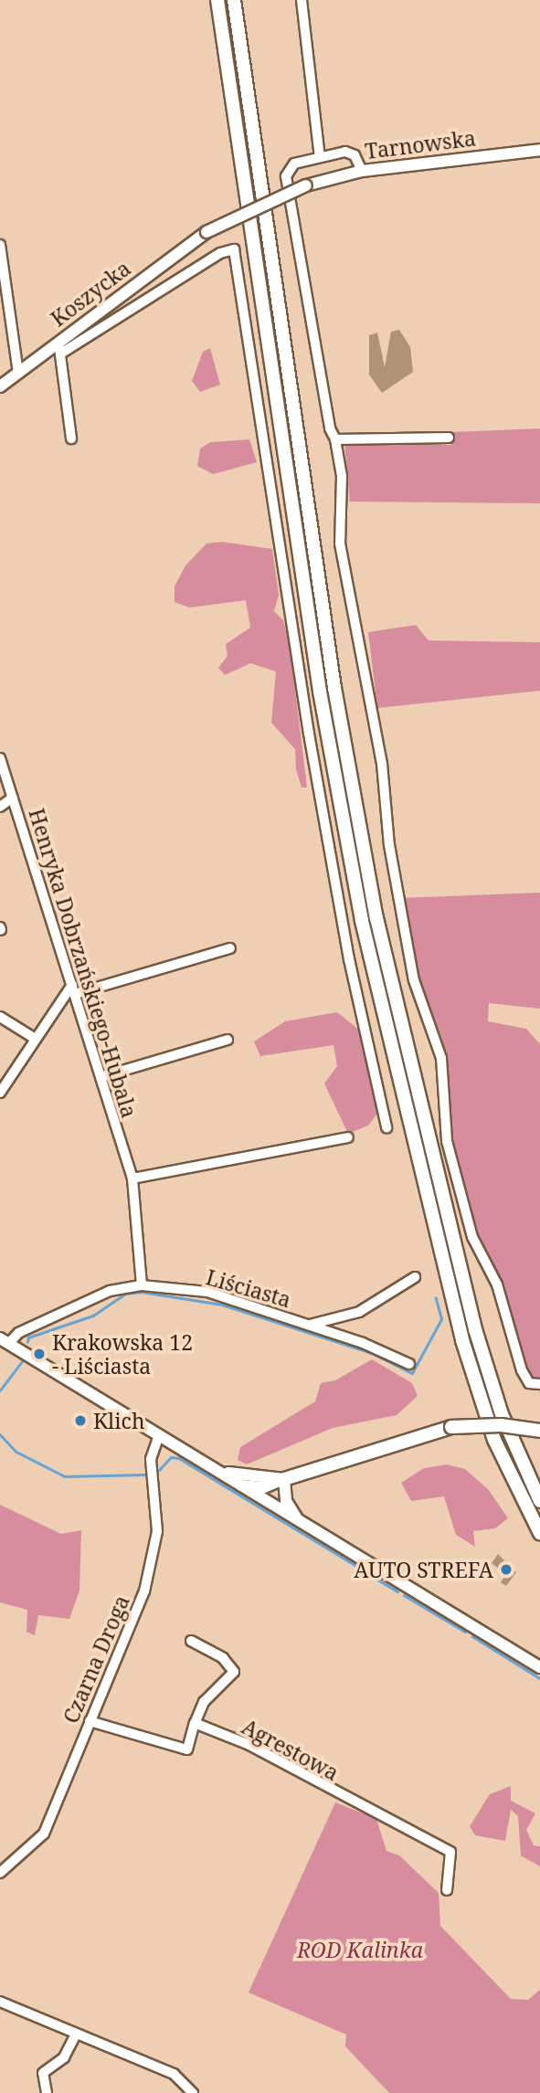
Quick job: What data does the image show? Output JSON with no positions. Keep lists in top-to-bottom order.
{
  "streets": {
    "main road": ["Tarnowska", "Koszycka"],
    "street": [
      "Henryka Dobrzańskiego-Hubala",
      "Liściasta",
      "Czarna Droga",
      "Agrestowa"
    ]
  },
  "crossings": [
    ["Tarnowska", "Koszycka"],
    ["Henryka Dobrzańskiego-Hubala", "Liściasta"]
  ],
  "parks": ["ROD Kalinka"],
  "places": ["Krakowska 12 - Liściasta", "Klich", "AUTO STREFA"]
}
